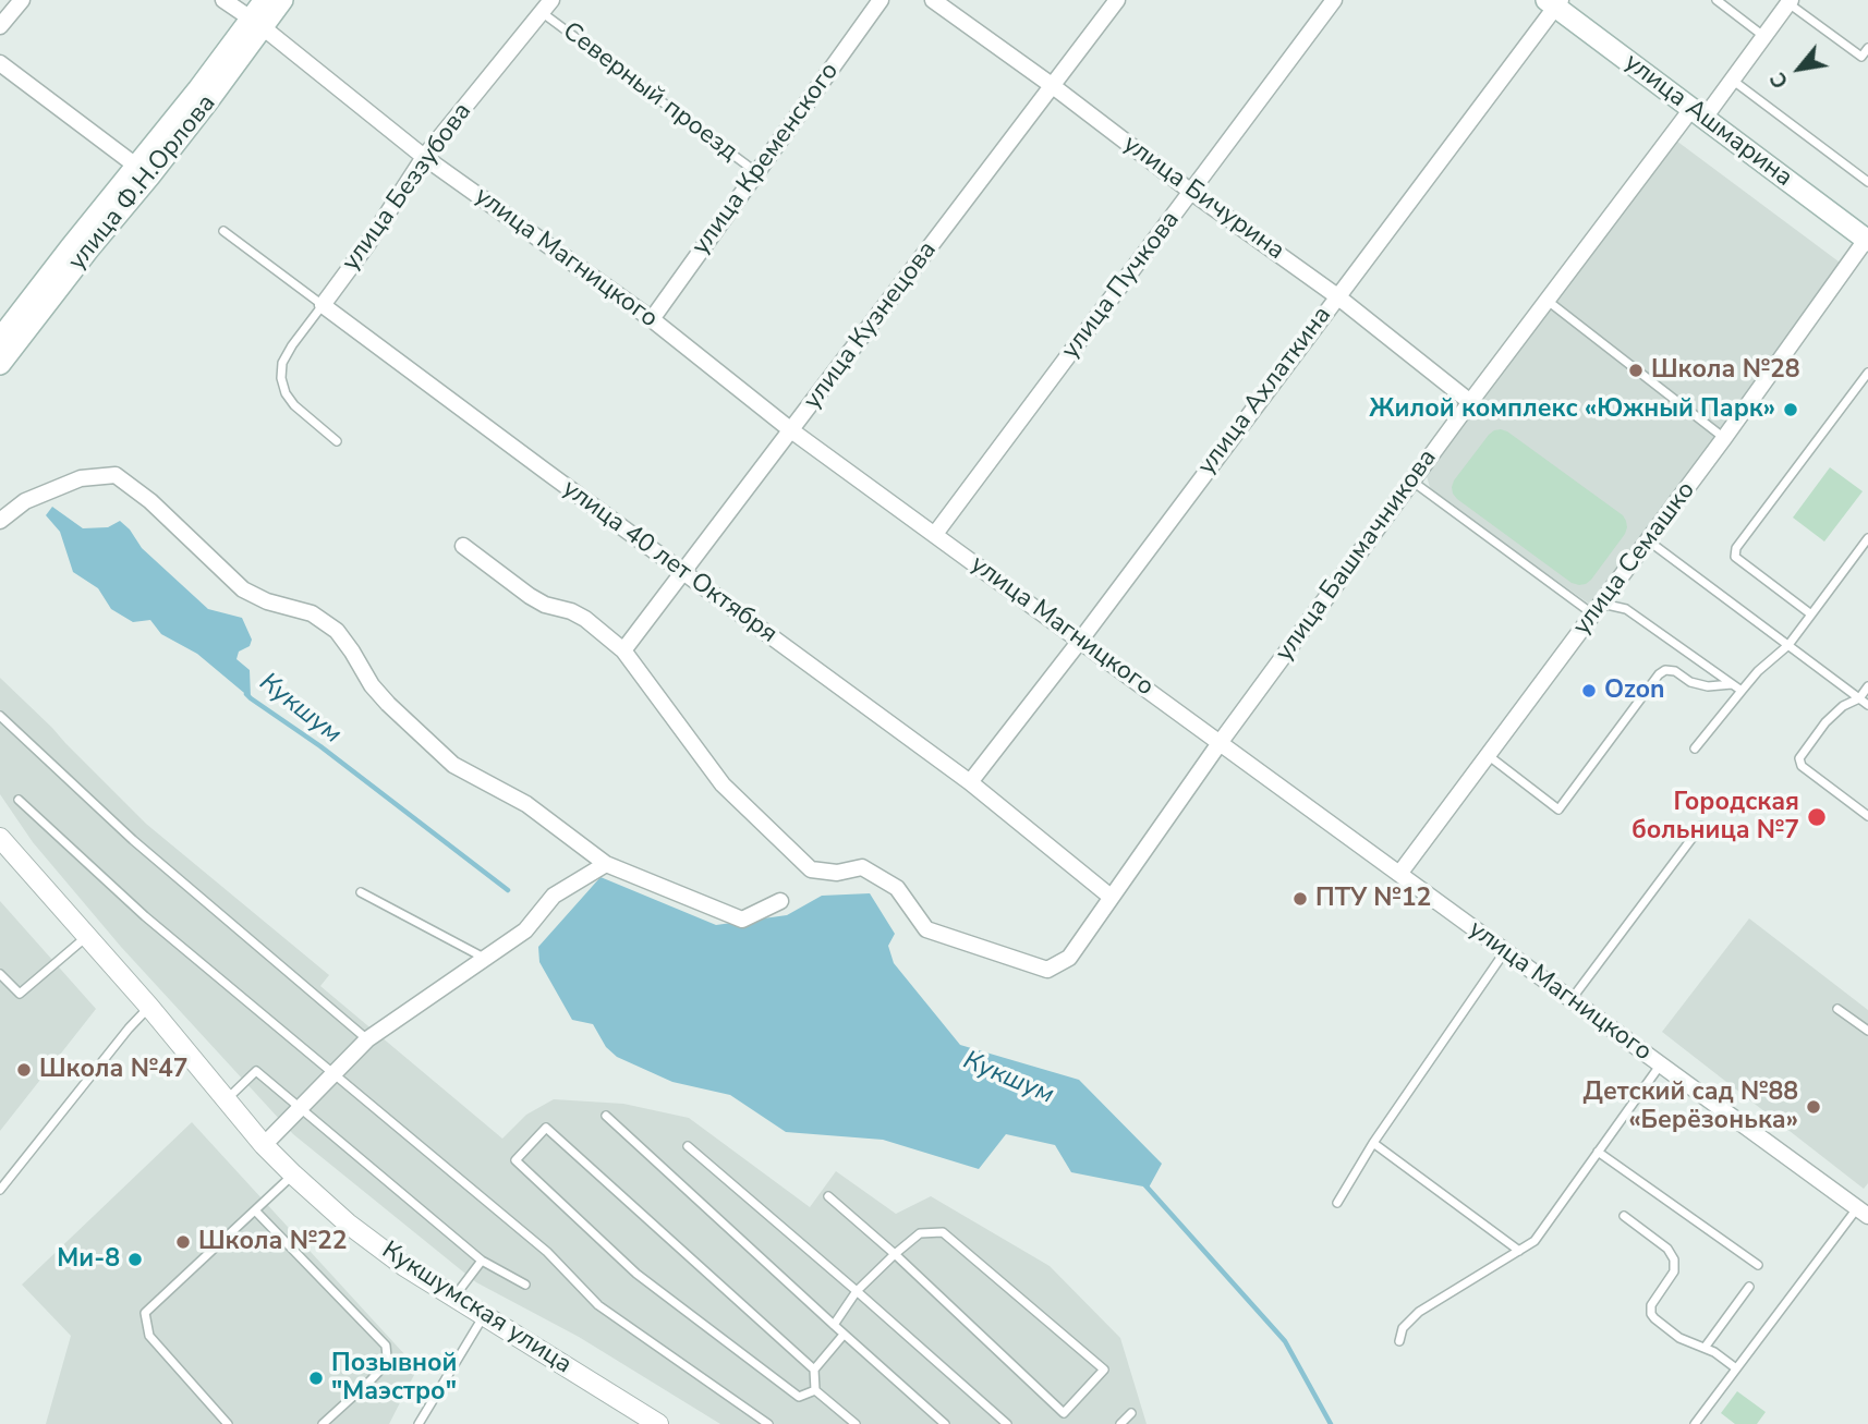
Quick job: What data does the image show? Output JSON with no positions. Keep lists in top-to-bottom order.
{
  "streets": {
    "main road": ["улица Ашмарина", "улица Ф.Н.Орлова"],
    "street": [
      "улица Кременского",
      "улица Беззубова",
      "улица Бичурина",
      "улица Магницкого",
      "улица Пучкова",
      "улица Кузнецова",
      "улица Ахлаткина",
      "улица Башмачникова",
      "улица Семашко",
      "улица 40 лет Октября",
      "Кукшумская улица"
    ],
    "lane": ["Северный проезд"]
  },
  "crossings": [
    ["Северный проезд", "улица Кременского"],
    ["Северный проезд", "улица Беззубова"],
    ["улица Ашмарина", "улица Ахлаткина"],
    ["улица Ашмарина", "улица Башмачникова"],
    ["улица Ашмарина", "улица Семашко"],
    ["улица Кременского", "улица Магницкого"],
    ["улица Ф.Н.Орлова", "улица Магницкого"],
    ["улица Беззубова", "улица Магницкого"],
    ["улица Беззубова", "улица 40 лет Октября"],
    ["улица Бичурина", "улица Пучкова"],
    ["улица Бичурина", "улица Кузнецова"],
    ["улица Бичурина", "улица Ахлаткина"],
    ["улица Бичурина", "улица Башмачникова"],
    ["улица Магницкого", "улица Пучкова"],
    ["улица Магницкого", "улица Кузнецова"],
    ["улица Магницкого", "улица Ахлаткина"],
    ["улица Магницкого", "улица Башмачникова"],
    ["улица Магницкого", "улица Семашко"],
    ["улица Кузнецова", "улица Башмачникова"],
    ["улица Кузнецова", "улица 40 лет Октября"],
    ["улица Ахлаткина", "улица 40 лет Октября"],
    ["улица Башмачникова", "улица 40 лет Октября"]
  ],
  "water": ["Кукшум"],
  "places": [
    "Школа №28",
    "Жилой комплекс «Южный Парк»",
    "Ozon",
    "Городская больница №7",
    "ПТУ №12",
    "Школа №47",
    "Детский сад №88 «Берёзонька»",
    "Школа №22",
    "Ми-8",
    "Позывной \"Маэстро\""
  ],
  "north": "bottom left"
}
